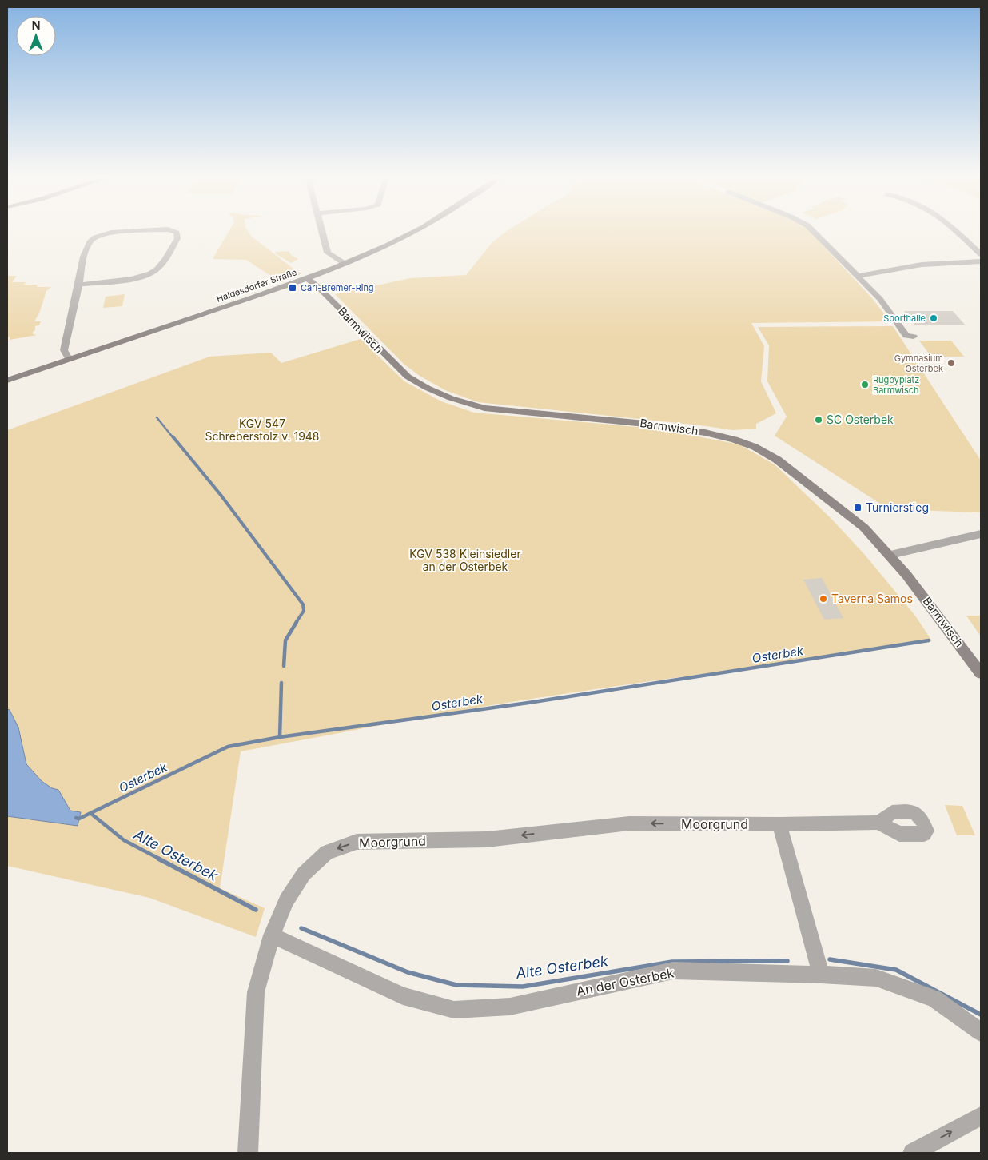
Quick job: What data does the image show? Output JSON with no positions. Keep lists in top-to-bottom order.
{
  "streets": {
    "street": [
      "Haldesdorfer Straße",
      "Barmwisch",
      "Moorgrund",
      "An der Osterbek"
    ]
  },
  "crossings": [
    ["Haldesdorfer Straße", "Barmwisch"],
    ["Moorgrund", "An der Osterbek"]
  ],
  "one_way": ["Moorgrund"],
  "water": ["Osterbek", "Alte Osterbek"],
  "parks": ["KGV 547 Schreberstolz v. 1948", "KGV 538 Kleinsiedler an der Osterbek"],
  "places": {
    "transit": ["Carl-Bremer-Ring", "Turnierstieg"],
    "other": [
      "Sporthalle",
      "Gymnasium Osterbek",
      "Rugbyplatz Barmwisch",
      "SC Osterbek",
      "Taverna Samos"
    ]
  },
  "north": "top"
}
